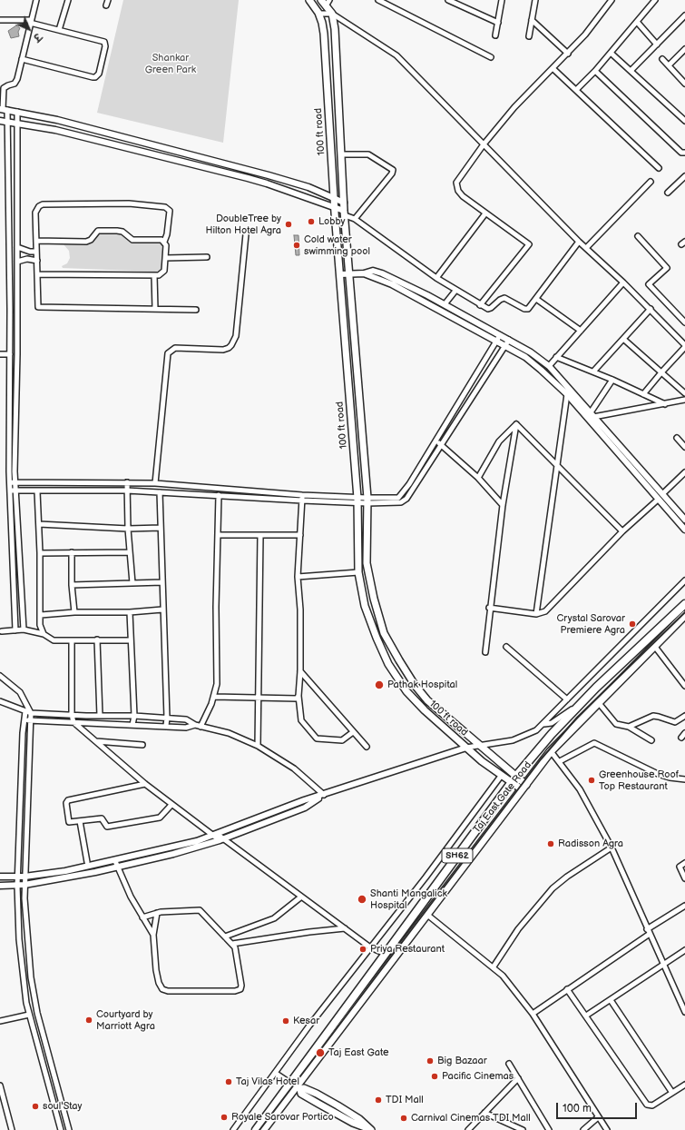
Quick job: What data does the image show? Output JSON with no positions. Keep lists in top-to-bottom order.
{
  "streets": {
    "main road": ["100 ft road", "Taj East Gate Road", "SH62"]
  },
  "crossings": [
    ["100 ft road", "Taj East Gate Road"],
    ["100 ft road", "SH62"],
    ["Taj East Gate Road", "SH62"]
  ],
  "parks": ["Shankar Green Park"],
  "places": [
    "Lobby",
    "DoubleTree by Hilton Hotel Agra",
    "Cold water swimming pool",
    "Crystal Sarovar Premiere Agra",
    "Pathak Hospital",
    "Greenhouse Roof Top Restaurant",
    "Radisson Agra",
    "Shanti Mangalick Hospital",
    "Priya Restaurant",
    "Courtyard by Marriott Agra",
    "Kesar",
    "Taj East Gate",
    "Big Bazaar",
    "Pacific Cinemas",
    "Taj Vilas Hotel",
    "TDI Mall",
    "soul'Stay",
    "Royale Sarovar Portico",
    "Carnival Cinemas TDI Mall"
  ],
  "scale_bar": "100 m",
  "north": "bottom right"
}
